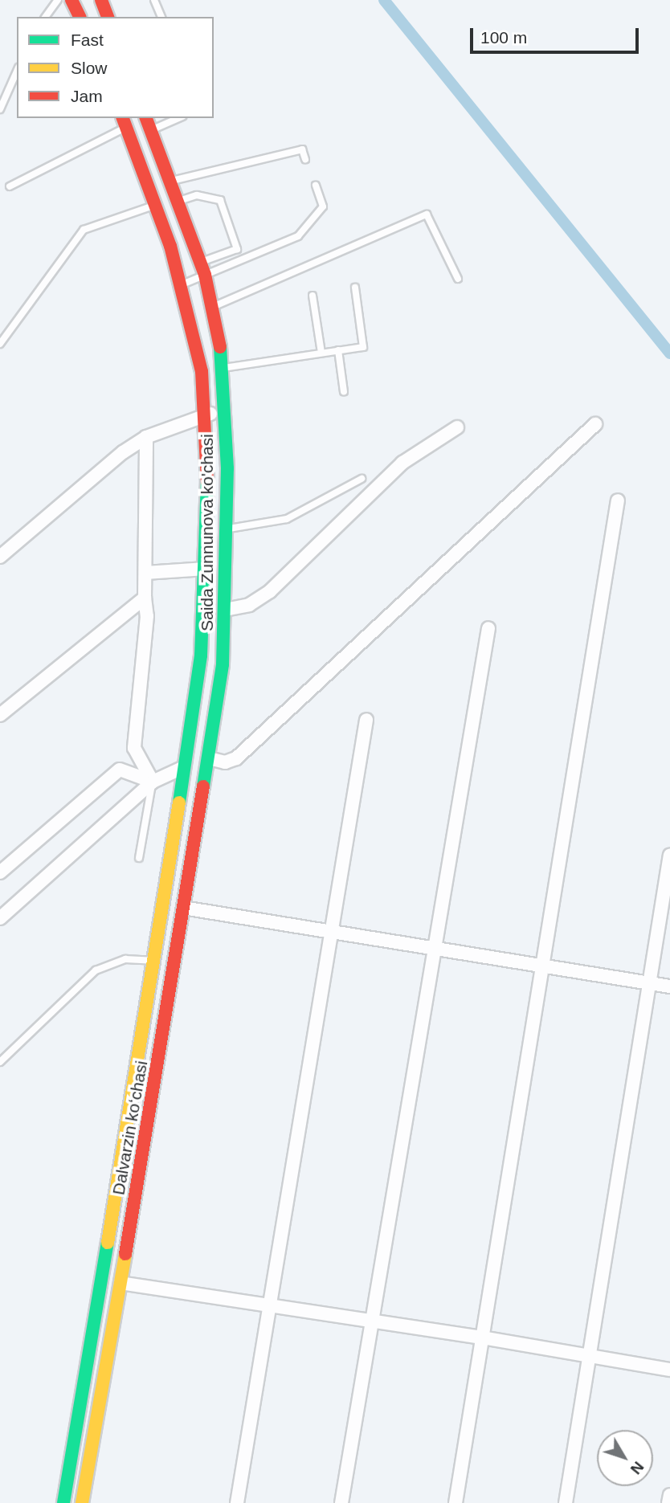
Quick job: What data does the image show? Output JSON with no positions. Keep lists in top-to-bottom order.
{
  "streets": {
    "main road": ["Saida Zunnunova ko'chasi", "Dalvarzin koʻchasi"]
  },
  "crossings": [
    ["Saida Zunnunova ko'chasi", "Dalvarzin koʻchasi"]
  ],
  "legend": ["Fast", "Slow", "Jam"],
  "scale_bar": "100 m",
  "north": "bottom right"
}
